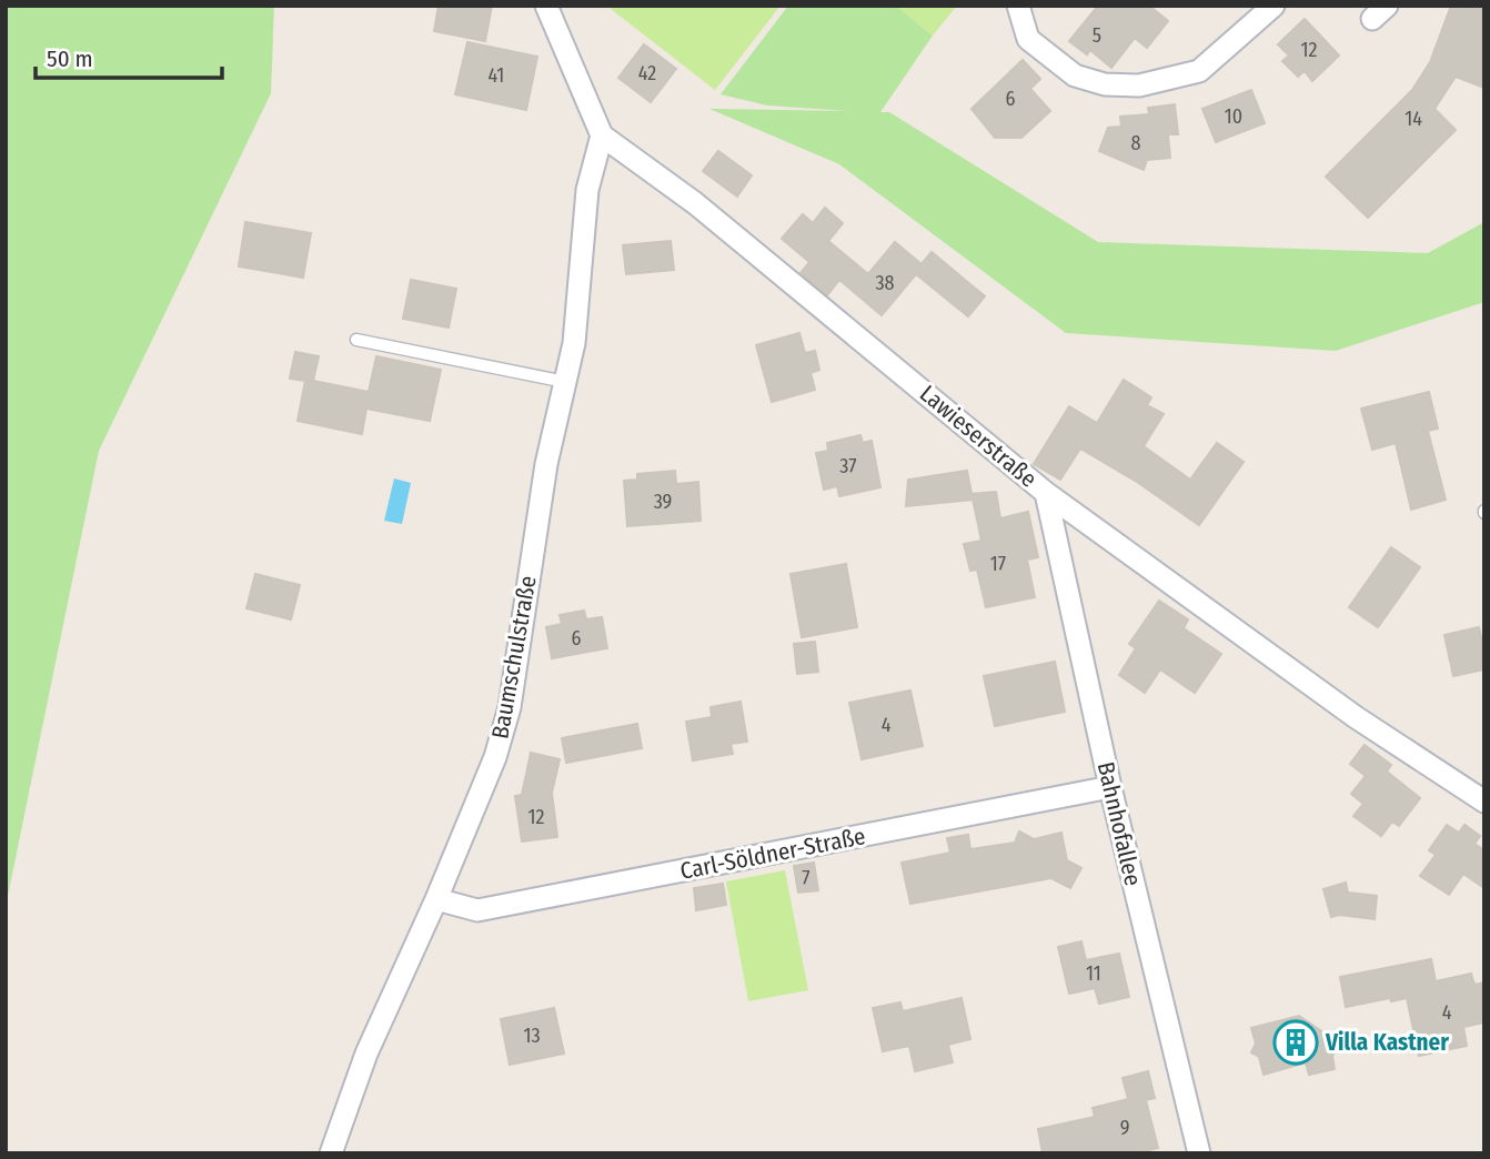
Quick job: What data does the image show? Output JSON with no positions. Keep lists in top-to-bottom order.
{
  "streets": {
    "street": [
      "Lawieserstraße",
      "Baumschulstraße",
      "Bahnhofallee",
      "Carl-Söldner-Straße"
    ]
  },
  "crossings": [
    ["Lawieserstraße", "Baumschulstraße"],
    ["Lawieserstraße", "Bahnhofallee"],
    ["Baumschulstraße", "Carl-Söldner-Straße"],
    ["Bahnhofallee", "Carl-Söldner-Straße"]
  ],
  "places": {
    "building": ["Villa Kastner"]
  },
  "house_numbers": [
    "5",
    "12",
    "42",
    "41",
    "6",
    "10",
    "14",
    "8",
    "38",
    "37",
    "39",
    "17",
    "6",
    "4",
    "12",
    "7",
    "11",
    "4",
    "13",
    "9"
  ],
  "scale_bar": "50 m"
}
